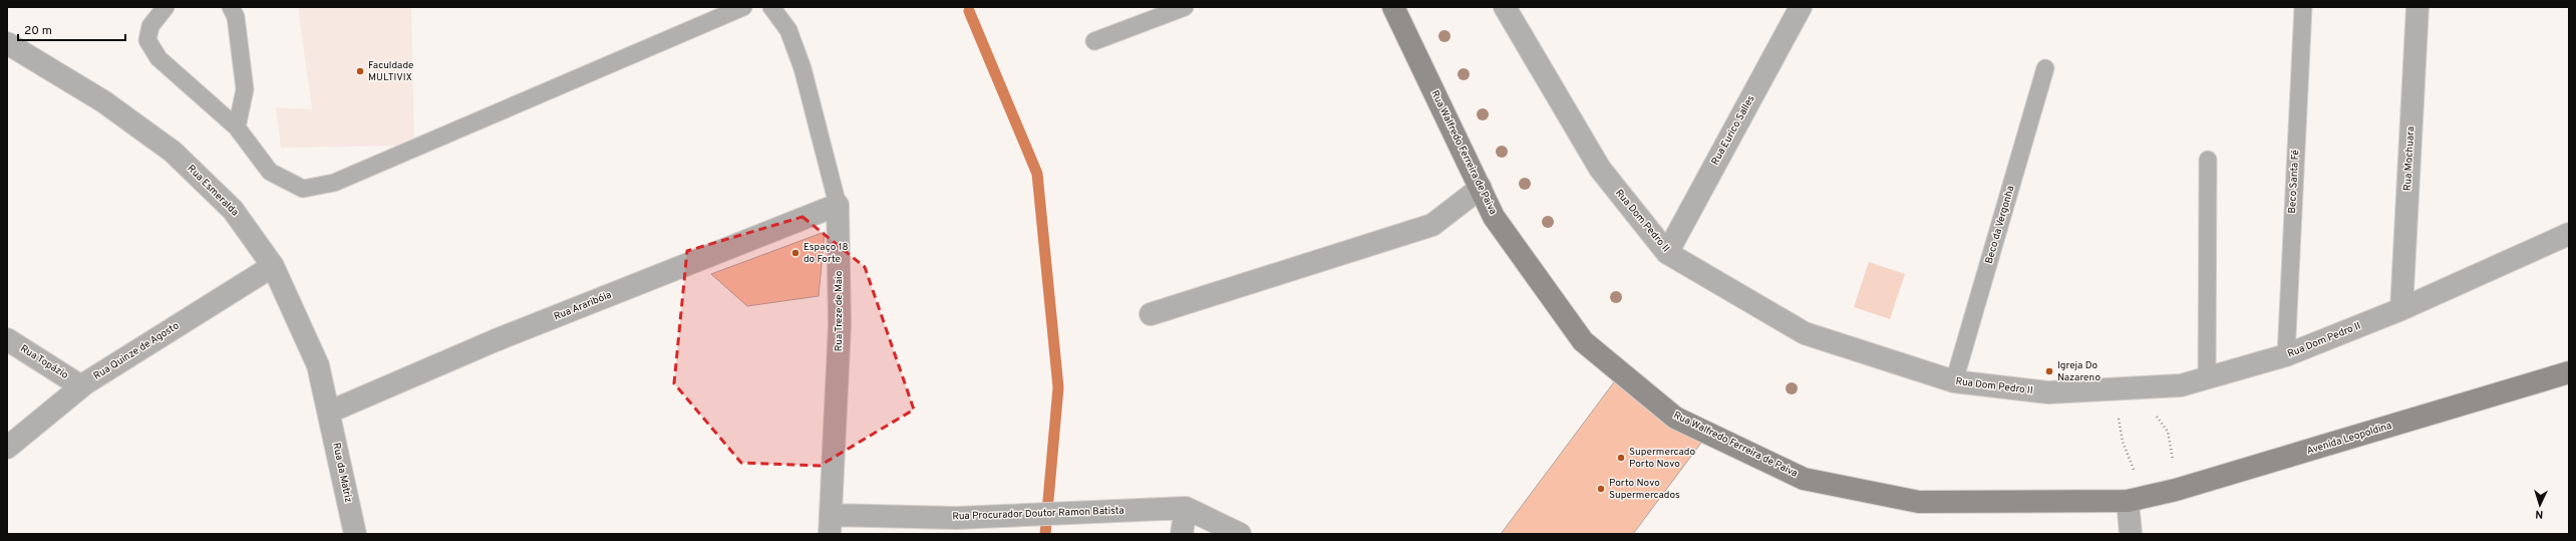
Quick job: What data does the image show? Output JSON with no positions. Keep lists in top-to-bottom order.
{
  "streets": {
    "street": [
      "Rua Eurico Salles",
      "Rua Walfredo Ferreira de Paiva",
      "Rua Mochuara",
      "Rua Esmeralda",
      "Rua Dom Pedro II",
      "Rua Araribóia",
      "Rua Treze de Maio",
      "Rua Quinze de Agosto",
      "Rua Topázio",
      "Avenida Leopoldina",
      "Rua da Matriz",
      "Rua Procurador Doutor Ramon Batista"
    ],
    "lane": ["Beco Santa Fé", "Beco da Vergonha"]
  },
  "crossings": [
    ["Rua Eurico Salles", "Rua Dom Pedro II"],
    ["Rua Walfredo Ferreira de Paiva", "Avenida Leopoldina"],
    ["Rua Mochuara", "Rua Dom Pedro II"],
    ["Beco Santa Fé", "Rua Dom Pedro II"],
    ["Rua Esmeralda", "Rua Araribóia"],
    ["Rua Esmeralda", "Rua Quinze de Agosto"],
    ["Rua Esmeralda", "Rua da Matriz"],
    ["Rua Dom Pedro II", "Beco da Vergonha"],
    ["Rua Araribóia", "Rua Treze de Maio"],
    ["Rua Araribóia", "Rua da Matriz"],
    ["Rua Treze de Maio", "Rua Procurador Doutor Ramon Batista"],
    ["Rua Quinze de Agosto", "Rua Topázio"]
  ],
  "places": [
    "Faculdade MULTIVIX",
    "Espaço 18 do Forte",
    "Igreja Do Nazareno",
    "Supermercado Porto Novo",
    "Porto Novo Supermercados"
  ],
  "scale_bar": "20 m",
  "north": "bottom"
}
